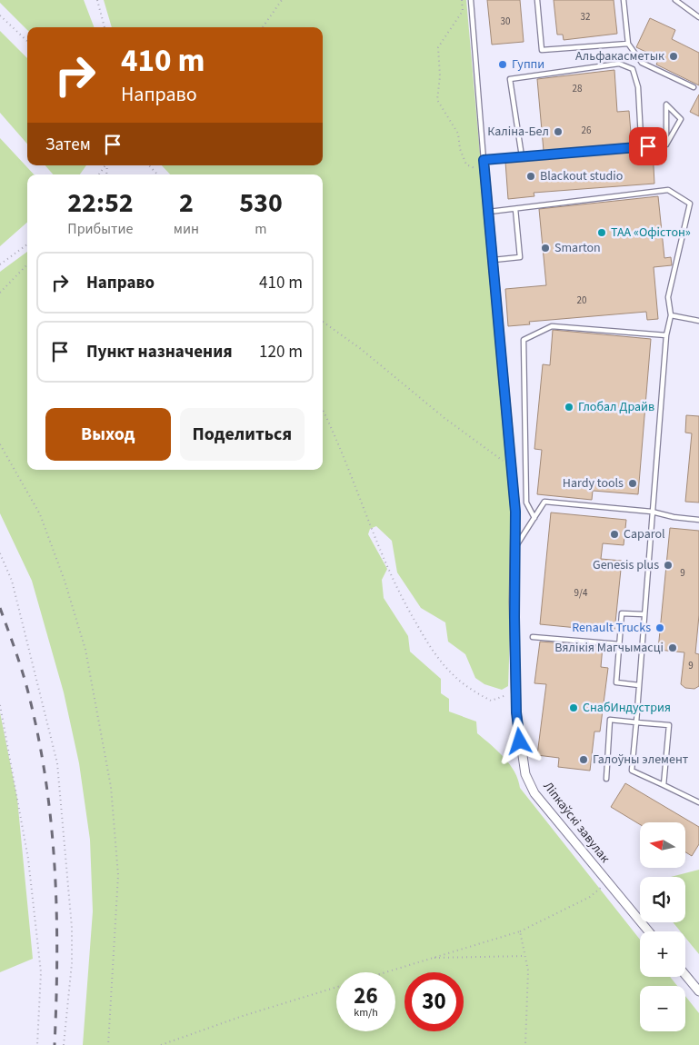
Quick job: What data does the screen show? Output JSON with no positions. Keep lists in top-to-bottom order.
{
  "streets": {
    "street": ["Ліпкаўскі завулак"]
  },
  "places": [
    "Альфакасметык",
    "Гуппи",
    "Каліна-Бел",
    "Blackout studio",
    "ТАА «Офістон»",
    "Smarton",
    "Глобал Драйв",
    "Hardy tools",
    "Caparol",
    "Genesis plus",
    "Renault Trucks",
    "Вялікія Магчымасці",
    "СнабИндустрия",
    "Галоўны элемент"
  ],
  "house_numbers": [
    "32",
    "30",
    "28",
    "26",
    "20",
    "9",
    "9/4",
    "9"
  ],
  "north": "left",
  "page": {
    "turn": ["410 m", "Направо"],
    "then": "Затем",
    "eta": [
      "22:52",
      "Прибытие",
      "2",
      "мин",
      "530",
      "m"
    ],
    "list": [
      {
        "name": "Направо",
        "value": "410 m"
      },
      {
        "name": "Пункт назначения",
        "value": "120 m"
      }
    ],
    "buttons": ["Выход", "Поделиться"],
    "map_buttons": ["+", "−"],
    "speed": "26 km/h",
    "limit": "30"
  }
}
